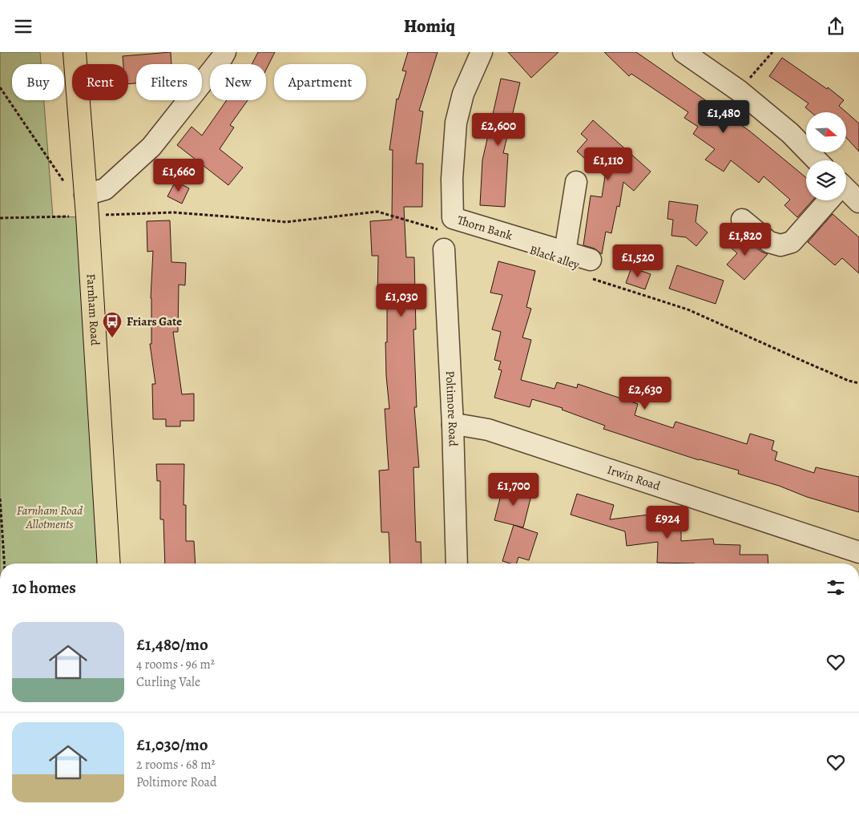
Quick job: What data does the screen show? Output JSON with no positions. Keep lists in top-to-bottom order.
{
  "streets": {
    "main road": ["Farnham Road"],
    "street": ["Thorn Bank", "Poltimore Road", "Irwin Road"],
    "path": ["Black alley"]
  },
  "crossings": [
    ["Thorn Bank", "Black alley"],
    ["Poltimore Road", "Irwin Road"]
  ],
  "parks": ["Farnham Road Allotments"],
  "places": {
    "bus stop": ["Friars Gate"]
  },
  "north": "right",
  "page": {
    "header": "Homiq",
    "chip": [
      "Buy",
      "Rent",
      "Filters",
      "New",
      "Apartment"
    ],
    "price": [
      "£1,480",
      "£2,600",
      "£1,110",
      "£1,660",
      "£1,820",
      "£1,520",
      "£1,030",
      "£2,630",
      "£1,700",
      "£924"
    ],
    "heading": "10 homes",
    "list": [
      {
        "name": "£1,480/mo",
        "note": "4 rooms · 96 m² · Curling Vale"
      },
      {
        "name": "£1,030/mo",
        "note": "2 rooms · 68 m² · Poltimore Road"
      }
    ]
  }
}
